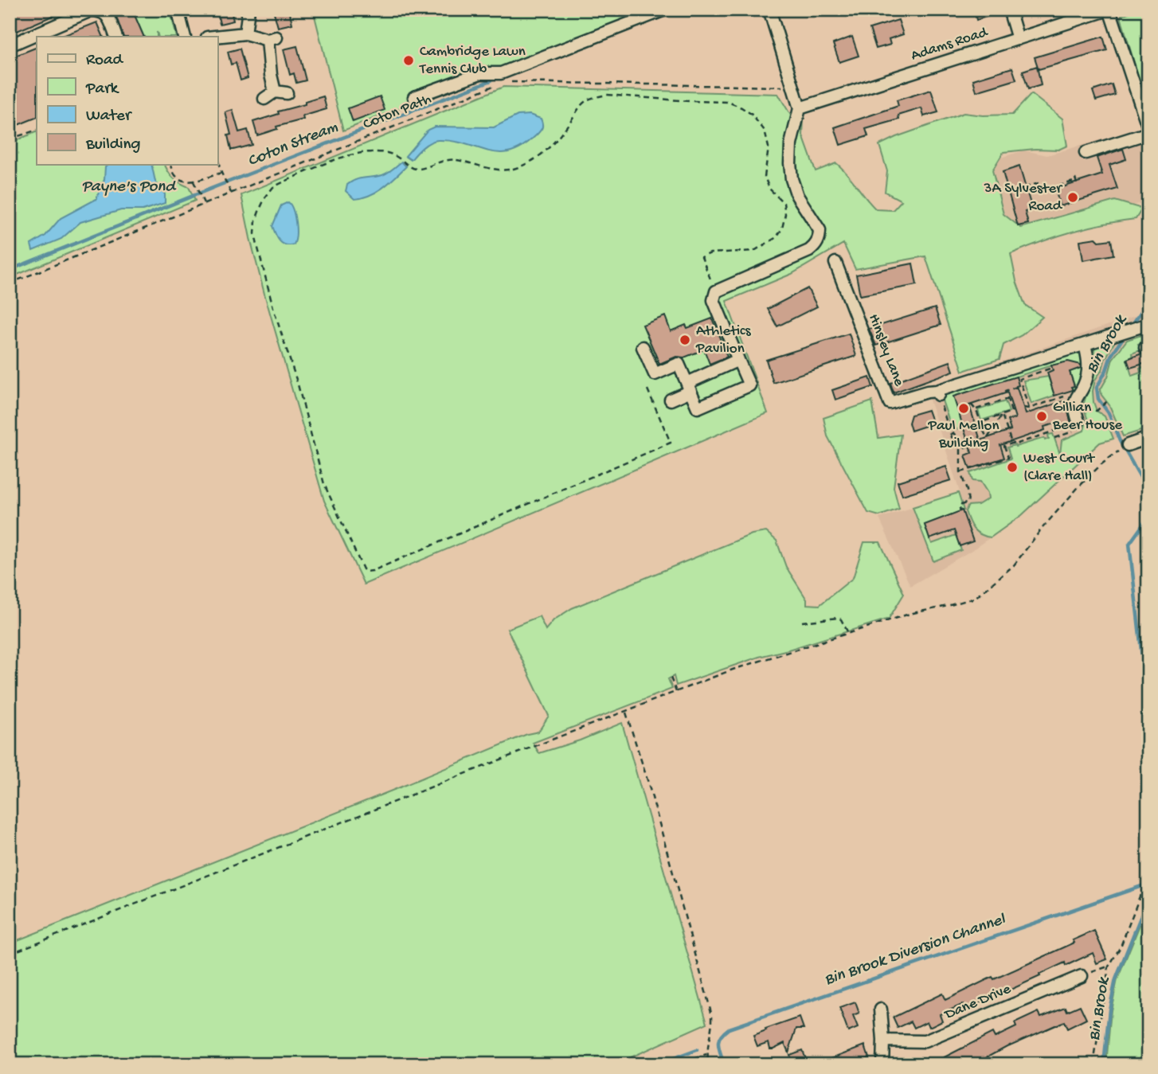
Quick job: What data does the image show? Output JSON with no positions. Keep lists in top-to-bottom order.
{
  "streets": {
    "street": ["Adams Road", "Hinsley Lane", "Dane Drive"],
    "path": ["Coton Path"]
  },
  "water": [
    "Coton Stream",
    "Payne's Pond",
    "Bin Brook",
    "Bin Brook Diversion Channel"
  ],
  "places": [
    "Cambridge Lawn Tennis Club",
    "3A Sylvester Road",
    "Athletics Pavilion",
    "Paul Mellon Building",
    "Gillian Beer House",
    "West Court (Clare Hall)"
  ],
  "legend": [
    "Road",
    "Park",
    "Water",
    "Building"
  ]
}
